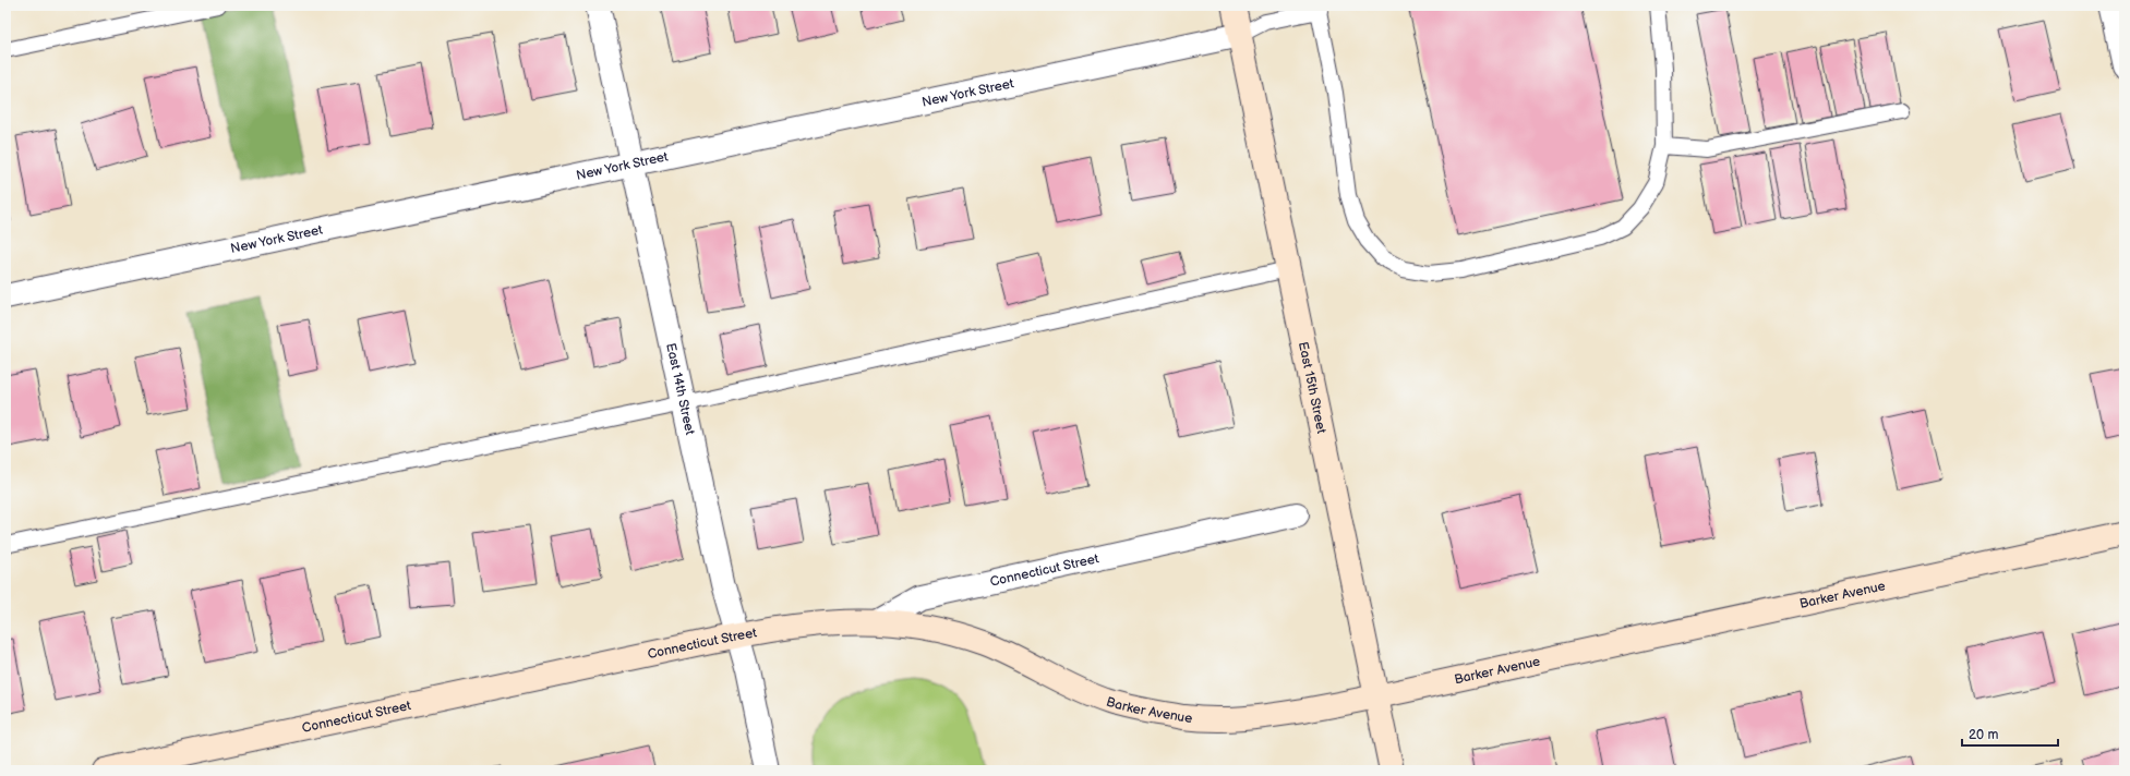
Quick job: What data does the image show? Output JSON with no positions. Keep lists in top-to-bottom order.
{
  "streets": {
    "street": [
      "New York Street",
      "East 15th Street",
      "East 14th Street",
      "Connecticut Street",
      "Barker Avenue"
    ]
  },
  "crossings": [
    ["New York Street", "East 15th Street"],
    ["New York Street", "East 14th Street"],
    ["East 15th Street", "Barker Avenue"],
    ["East 14th Street", "Connecticut Street"],
    ["Connecticut Street", "Barker Avenue"]
  ],
  "scale_bar": "20 m"
}
